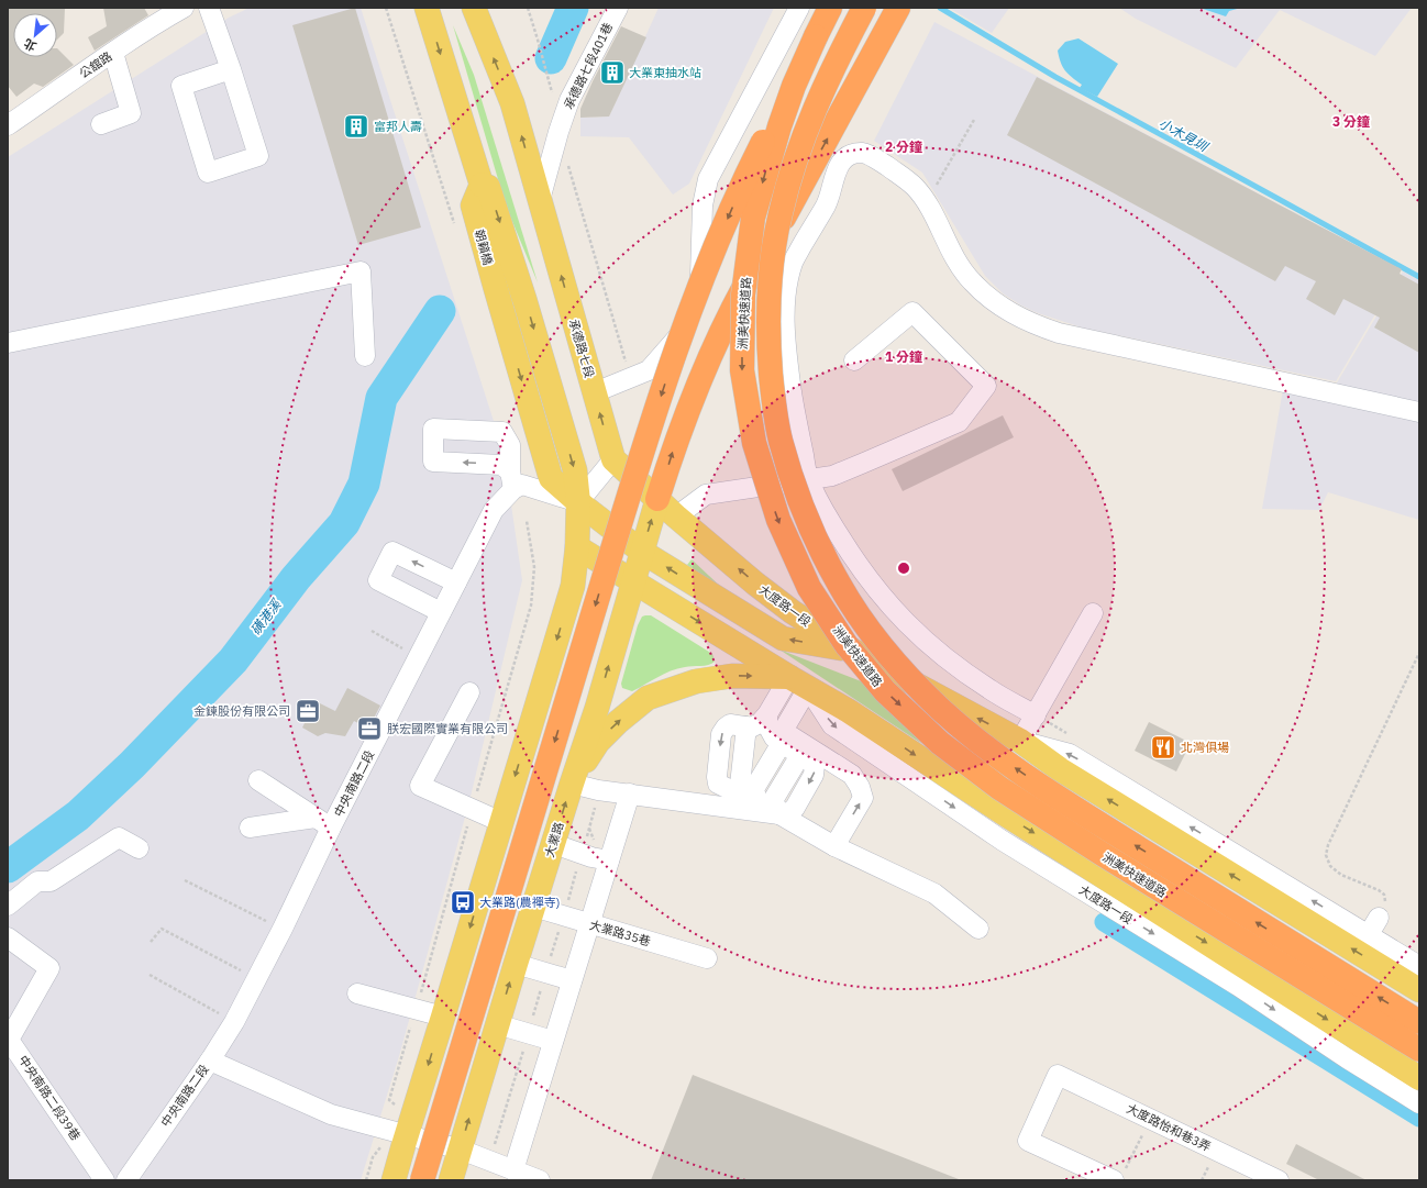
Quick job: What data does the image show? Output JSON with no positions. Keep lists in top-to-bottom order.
{
  "streets": {
    "highway": ["洲美快速道路"],
    "main road": [
      "朝籟橋",
      "承德路七段",
      "大度路一段",
      "大業路"
    ],
    "street": [
      "公舘路",
      "承德路七段401巷",
      "中央南路二段",
      "大業路35巷",
      "中央南路二段39巷",
      "大度路怡和巷3弄"
    ]
  },
  "crossings": [
    ["承德路七段401巷", "承德路七段"],
    ["朝籟橋", "中央南路二段"],
    ["大度路一段", "大業路"],
    ["大業路", "大業路35巷"]
  ],
  "one_way": ["朝籟橋", "承德路七段"],
  "water": ["小木見圳", "磺港溪"],
  "places": {
    "building": ["大業東抽水站", "富邦人壽"],
    "office": ["金鍊股份有限公司", "朕宏國際實業有限公司"],
    "restaurant": ["北灣俱場"],
    "bus stop": ["大業路(農禪寺)"]
  },
  "north": "bottom left",
  "rings": ["3 分鐘", "2 分鐘", "1 分鐘"]
}
